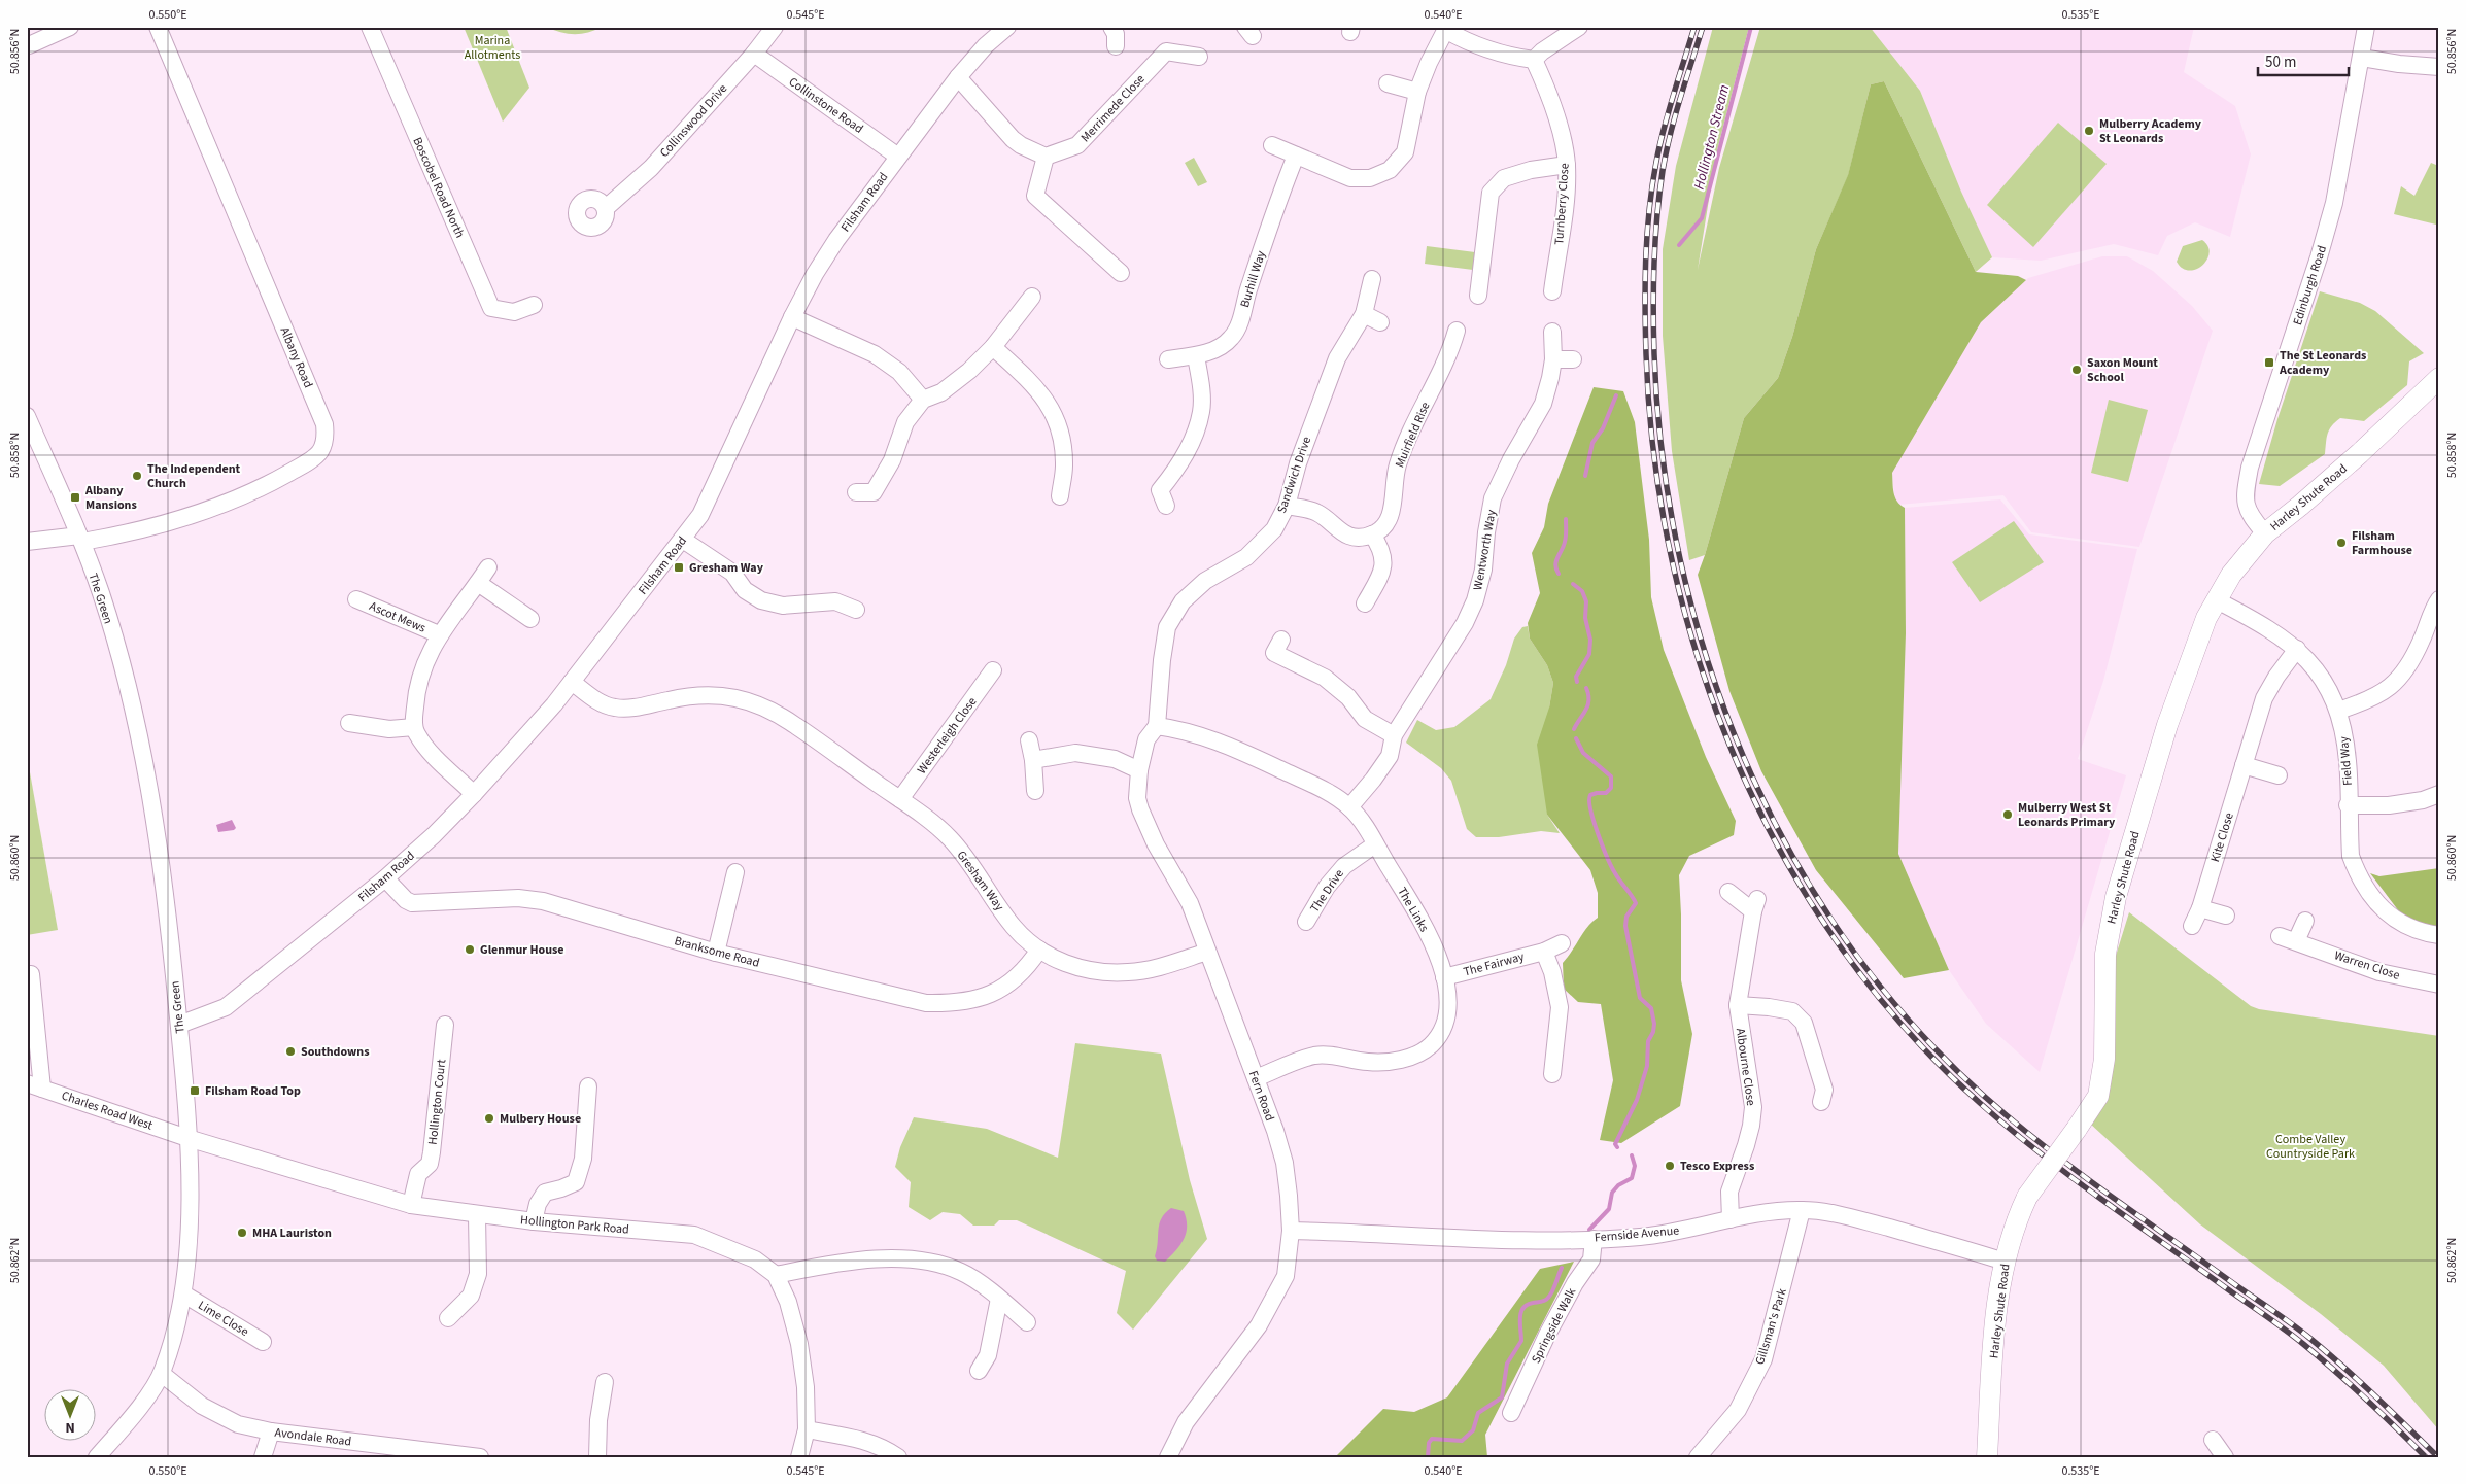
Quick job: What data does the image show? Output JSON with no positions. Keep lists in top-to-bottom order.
{
  "streets": {
    "main road": ["Harley Shute Road"],
    "street": [
      "Collinstone Road",
      "Merrimede Close",
      "Collinswood Drive",
      "Boscobel Road North",
      "Filsham Road",
      "Turnberry Close",
      "Burhill Way",
      "Edinburgh Road",
      "Albany Road",
      "Muirfield Rise",
      "Sandwich Drive",
      "Wentworth Way",
      "The Green",
      "Ascot Mews",
      "Westerleigh Close",
      "Field Way",
      "Kite Close",
      "Gresham Way",
      "The Drive",
      "The Links",
      "Branksome Road",
      "The Fairway",
      "Warren Close",
      "Albourne Close",
      "Fern Road",
      "Hollington Court",
      "Charles Road West",
      "Hollington Park Road",
      "Fernside Avenue",
      "Lime Close",
      "Springside Walk",
      "Gillsman's Park",
      "Avondale Road"
    ]
  },
  "crossings": [
    ["Collinstone Road", "Collinswood Drive"],
    ["Collinstone Road", "Filsham Road"],
    ["Filsham Road", "The Green"],
    ["Filsham Road", "Gresham Way"],
    ["Filsham Road", "Branksome Road"],
    ["Edinburgh Road", "Harley Shute Road"],
    ["Albany Road", "The Green"],
    ["Sandwich Drive", "The Links"],
    ["Sandwich Drive", "Fern Road"],
    ["Harley Shute Road", "Field Way"],
    ["Harley Shute Road", "Fernside Avenue"],
    ["Wentworth Way", "The Links"],
    ["The Green", "Charles Road West"],
    ["The Green", "Hollington Park Road"],
    ["The Green", "Lime Close"],
    ["The Green", "Avondale Road"],
    ["Westerleigh Close", "Gresham Way"],
    ["Field Way", "Kite Close"],
    ["Gresham Way", "Branksome Road"],
    ["Gresham Way", "Fern Road"],
    ["The Drive", "The Links"],
    ["The Links", "The Fairway"],
    ["The Links", "Fern Road"],
    ["Albourne Close", "Fernside Avenue"],
    ["Fern Road", "Fernside Avenue"],
    ["Hollington Court", "Hollington Park Road"],
    ["Charles Road West", "Hollington Park Road"],
    ["Fernside Avenue", "Springside Walk"],
    ["Fernside Avenue", "Gillsman's Park"]
  ],
  "water": ["Hollington Stream"],
  "parks": ["Marina Allotments", "Combe Valley Countryside Park"],
  "places": {
    "other": [
      "Mulberry Academy St Leonards",
      "Saxon Mount School",
      "The Independent Church",
      "Filsham Farmhouse",
      "Mulberry West St Leonards Primary",
      "Glenmur House",
      "Southdowns",
      "Mulbery House",
      "Tesco Express",
      "MHA Lauriston"
    ],
    "transit": [
      "The St Leonards Academy",
      "Albany Mansions",
      "Gresham Way",
      "Filsham Road Top"
    ]
  },
  "scale_bar": "50 m",
  "north": "bottom",
  "coordinates": [
    "0.550°E",
    "0.545°E",
    "0.540°E",
    "0.535°E",
    "50.856°N",
    "50.858°N",
    "50.860°N",
    "50.862°N"
  ]
}
